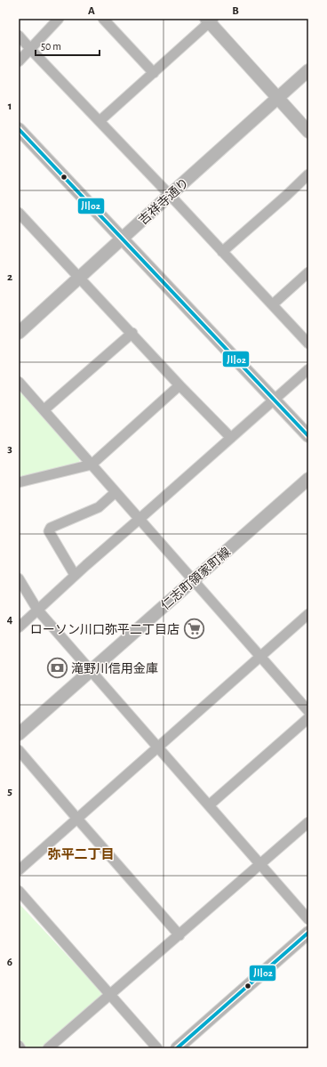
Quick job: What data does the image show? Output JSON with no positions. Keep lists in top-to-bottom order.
{
  "streets": {
    "street": ["吉祥寺通り", "仁志町領家町線"]
  },
  "districts": ["弥平二丁目"],
  "places": {
    "supermarket": ["ローソン川口弥平二丁目店"],
    "bank": ["滝野川信用金庫"]
  },
  "lines": ["transit line 川02"],
  "scale_bar": "50 m",
  "grid": {
    "columns": ["A", "B"],
    "rows": [
      "1",
      "2",
      "3",
      "4",
      "5",
      "6"
    ]
  }
}
